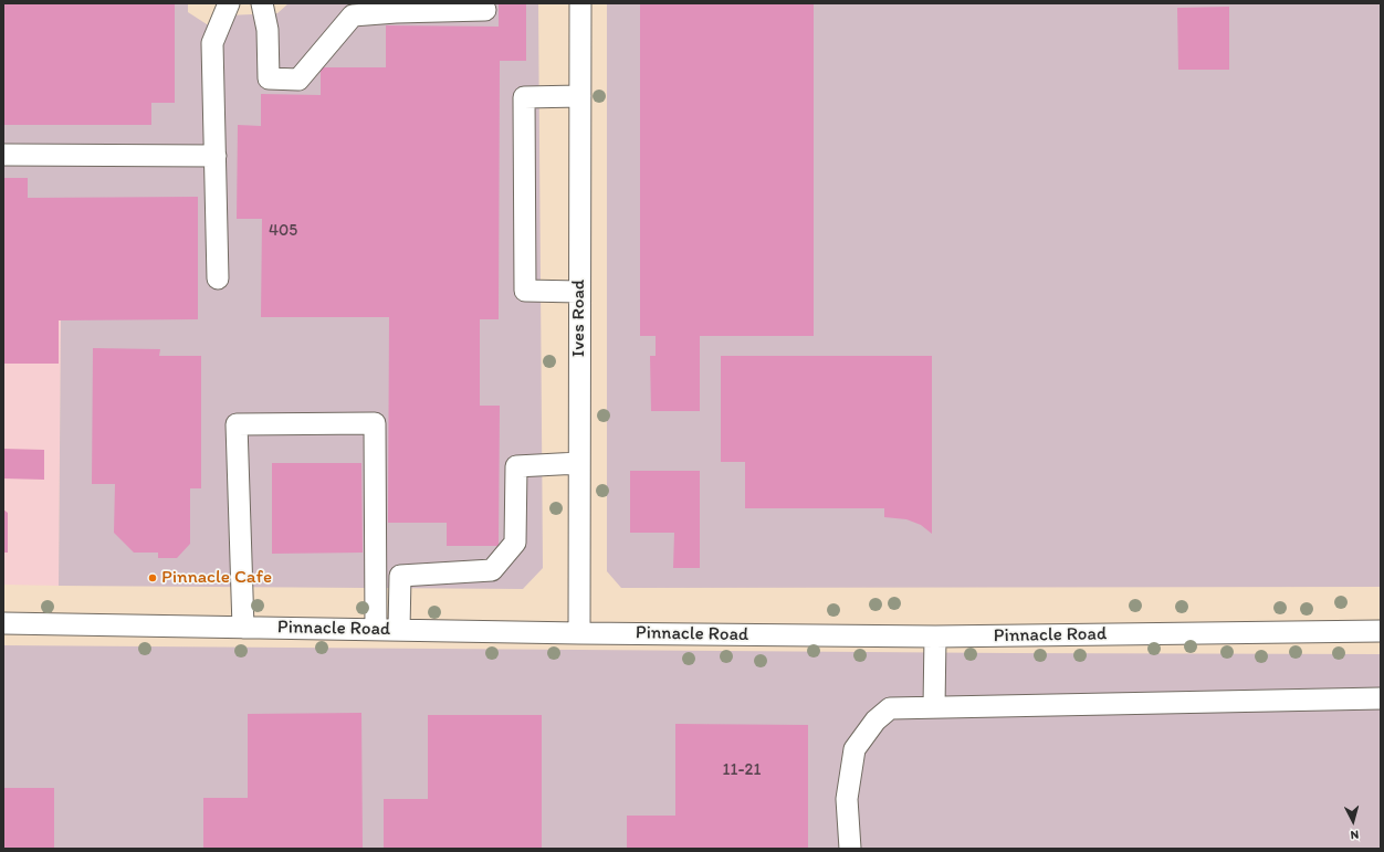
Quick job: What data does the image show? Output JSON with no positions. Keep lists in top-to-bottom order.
{
  "streets": {
    "street": ["Ives Road", "Pinnacle Road"]
  },
  "crossings": [
    ["Ives Road", "Pinnacle Road"]
  ],
  "places": ["Pinnacle Cafe"],
  "house_numbers": ["405", "11-21"],
  "north": "bottom"
}
